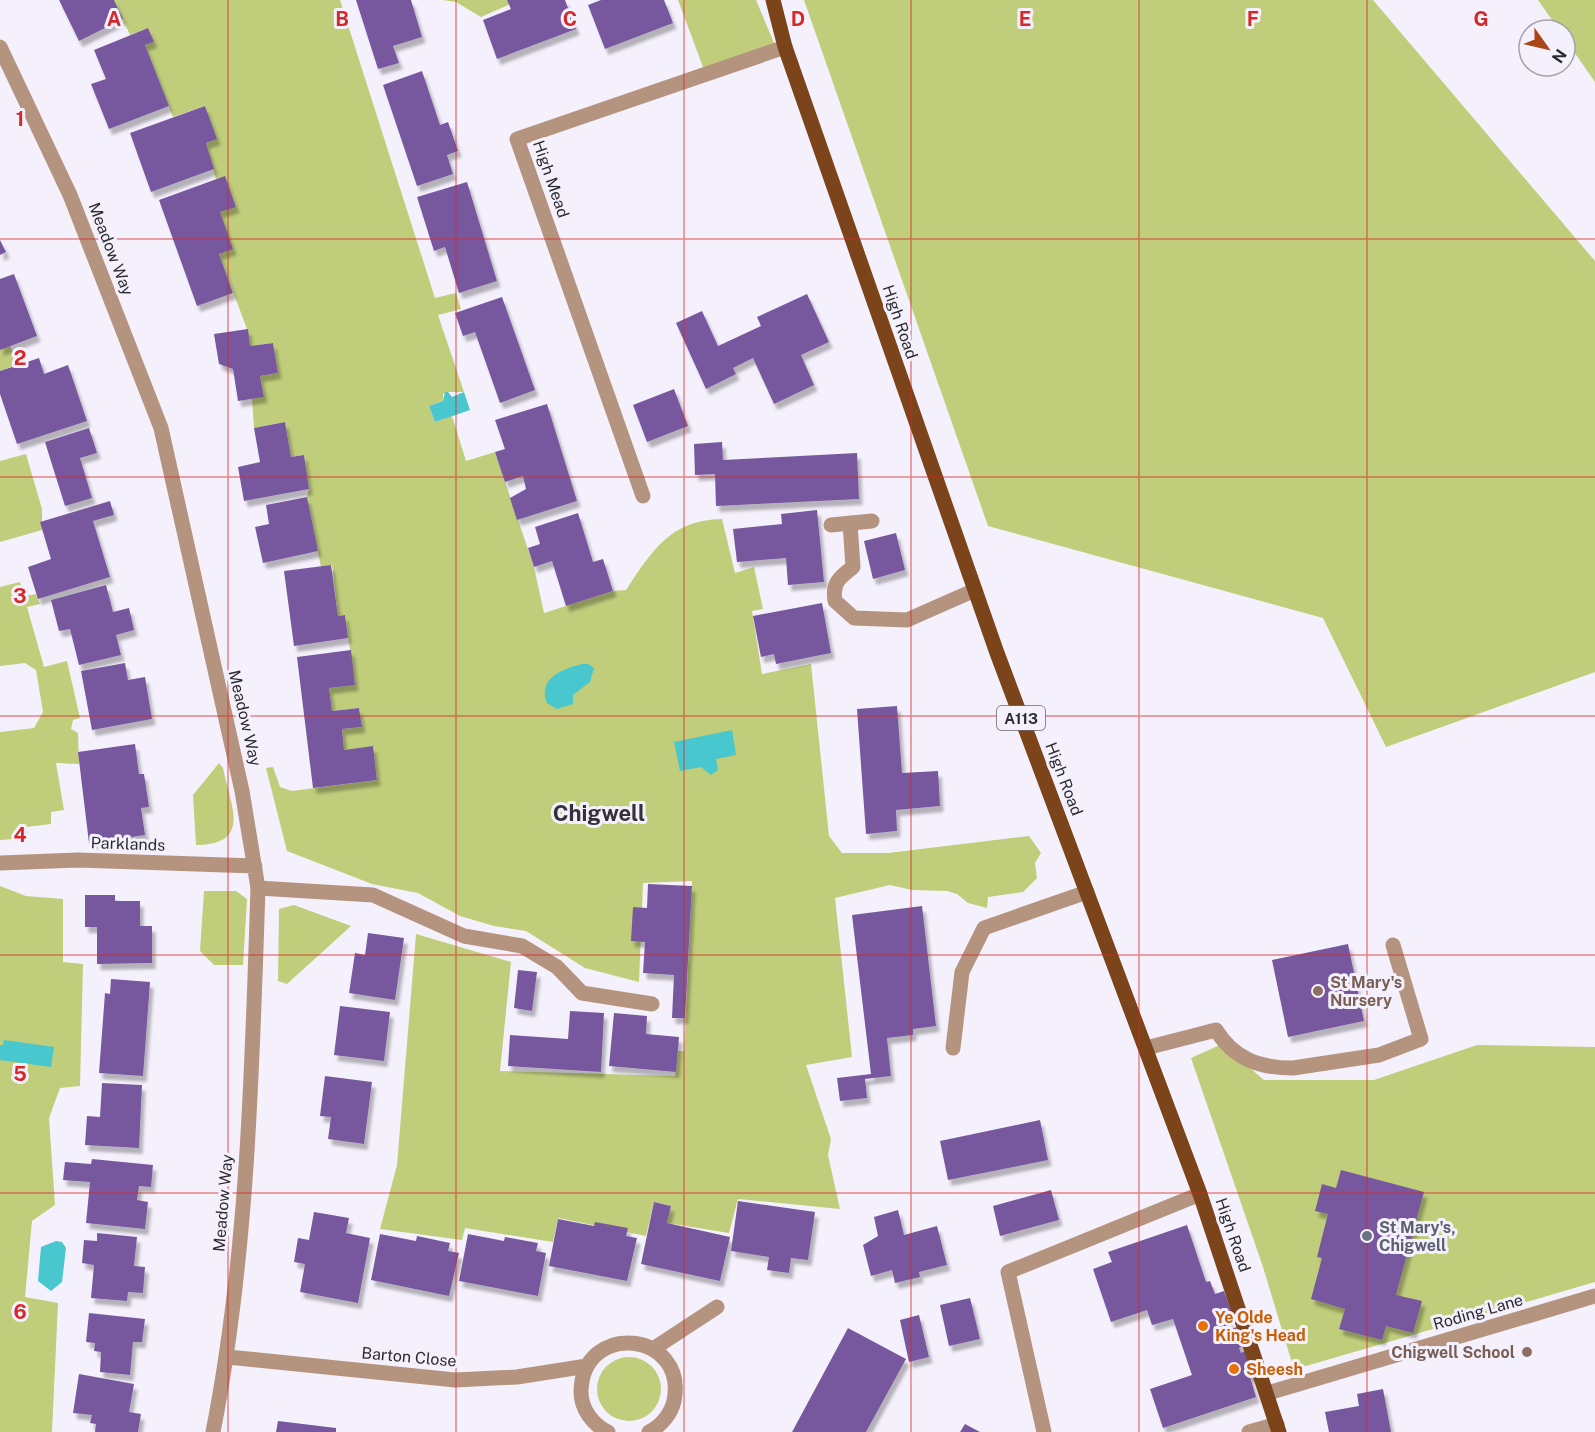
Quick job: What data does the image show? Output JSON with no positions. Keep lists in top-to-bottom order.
{
  "streets": {
    "main road": ["High Road", "A113"],
    "street": [
      "High Mead",
      "Meadow Way",
      "Parklands",
      "Roding Lane",
      "Barton Close"
    ]
  },
  "crossings": [
    ["High Mead", "High Road"],
    ["Meadow Way", "Parklands"],
    ["Meadow Way", "Barton Close"],
    ["High Road", "Roding Lane"]
  ],
  "districts": ["Chigwell"],
  "places": [
    "St Mary's Nursery",
    "St Mary's, Chigwell",
    "Ye Olde King's Head",
    "Chigwell School",
    "Sheesh"
  ],
  "north": "bottom right",
  "grid": {
    "columns": [
      "A",
      "B",
      "C",
      "D",
      "E",
      "F",
      "G"
    ],
    "rows": [
      "1",
      "2",
      "3",
      "4",
      "5",
      "6"
    ]
  }
}
